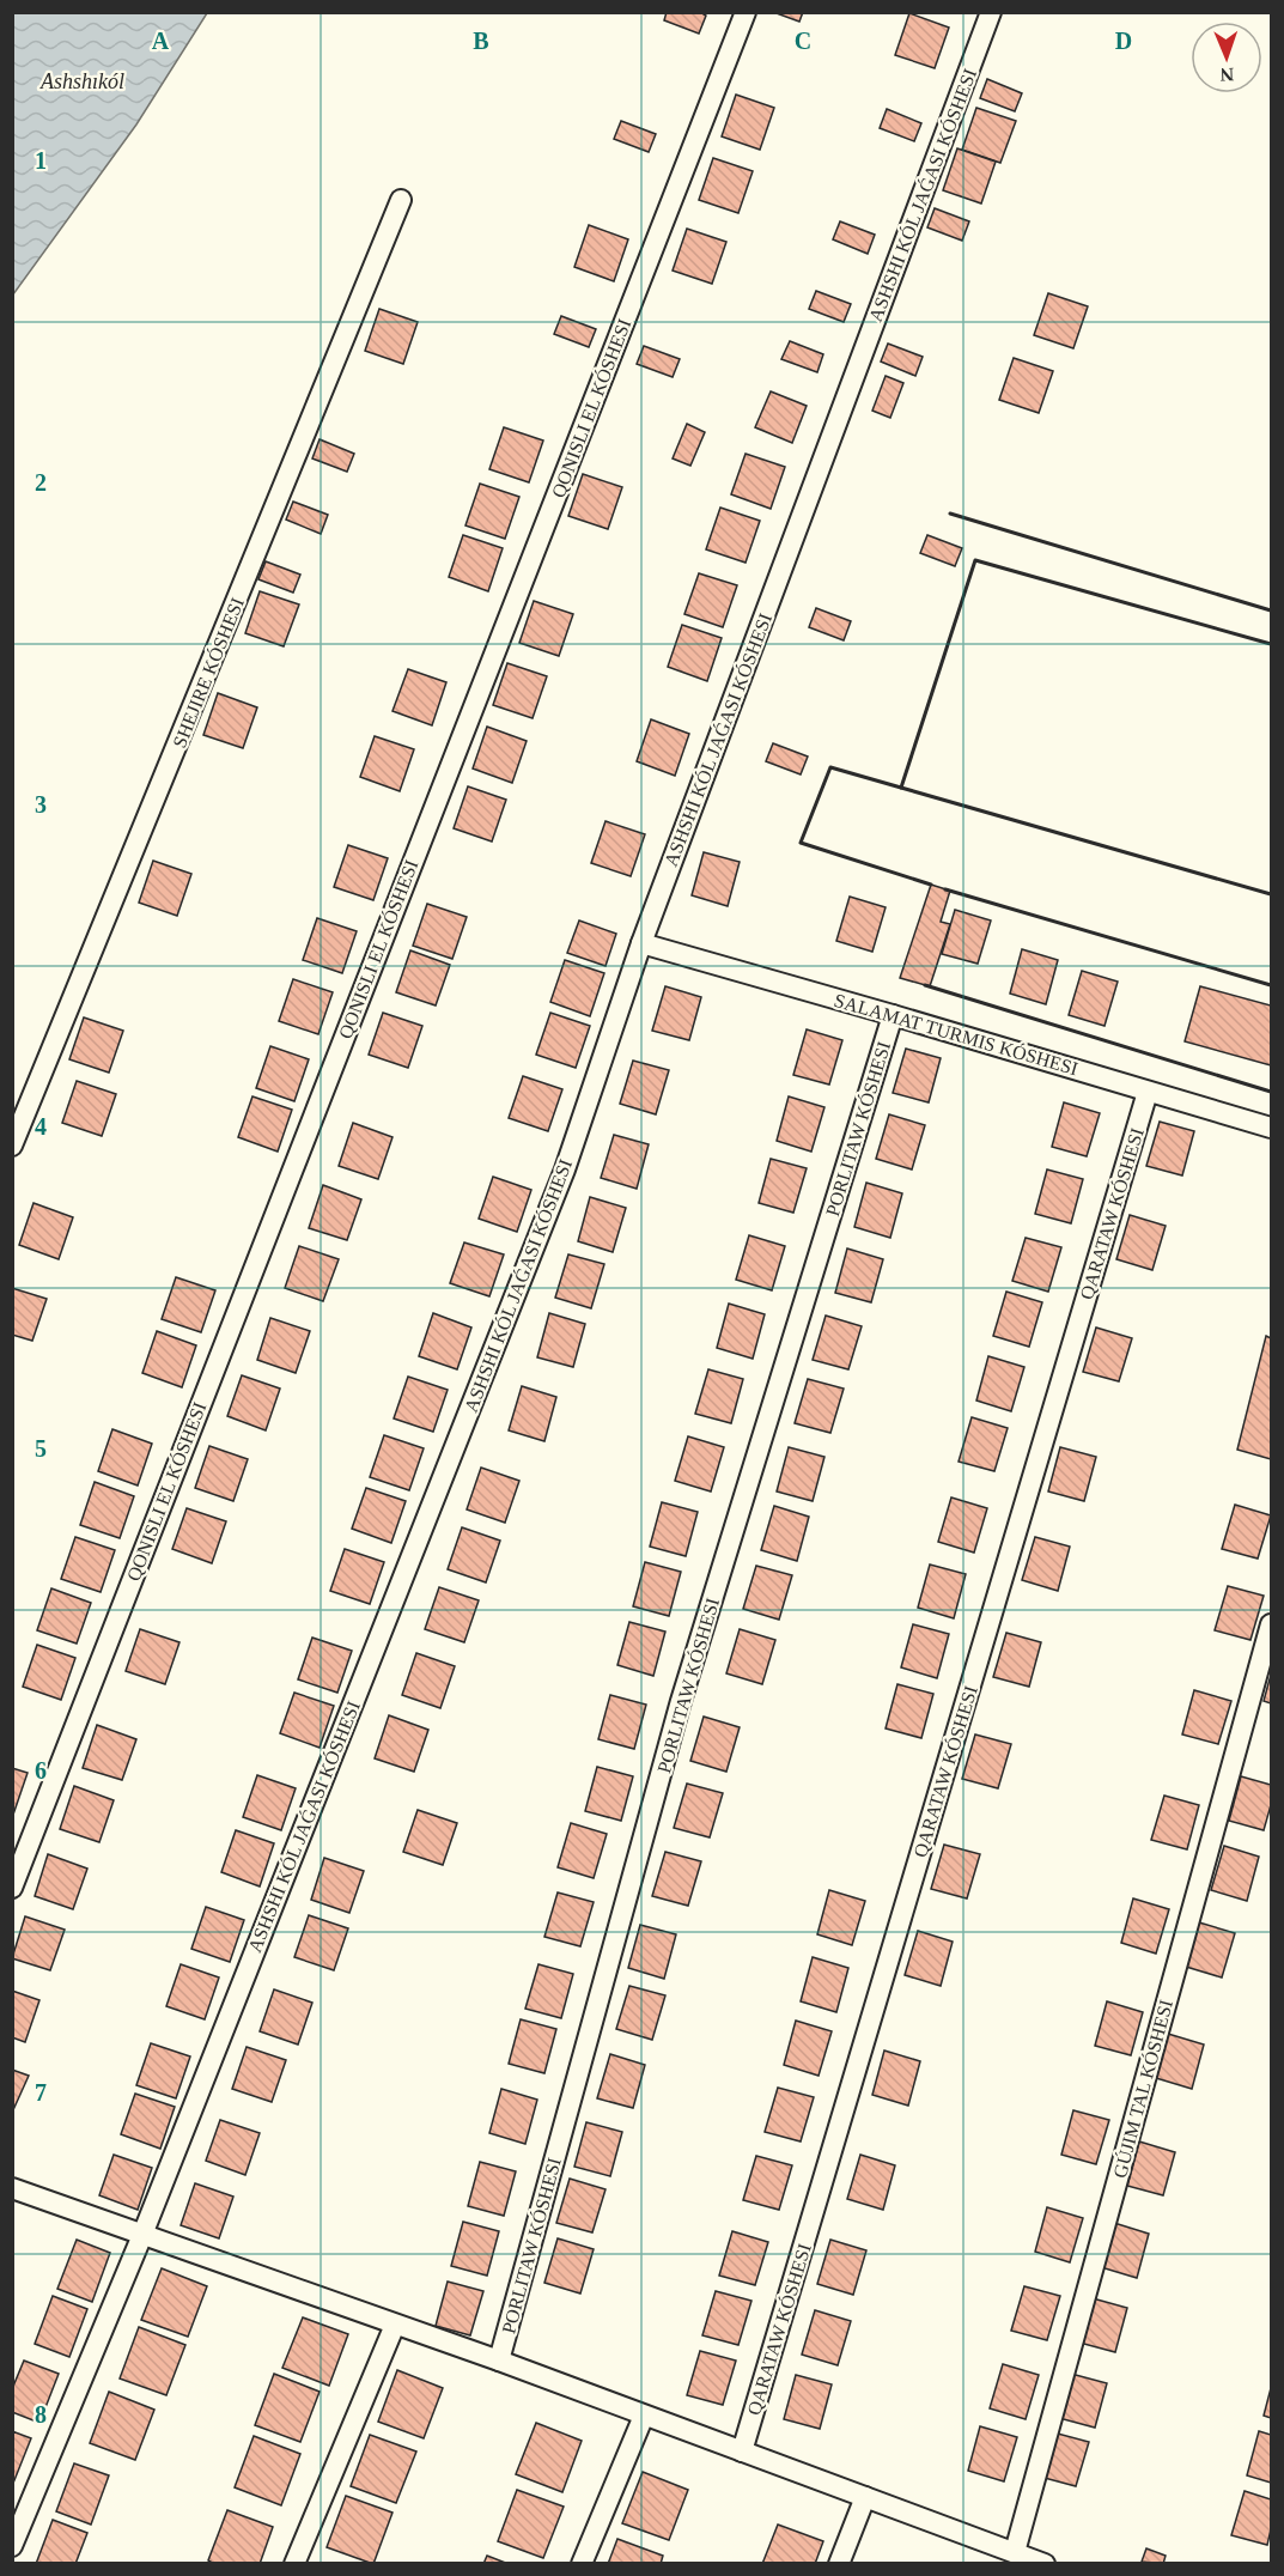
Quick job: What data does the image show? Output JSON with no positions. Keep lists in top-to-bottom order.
{
  "streets": {
    "street": ["SHEJIRE KÓSHESI", "QARATAW KÓSHESI", "GÚJIM TAL KÓSHESI"]
  },
  "water": ["Ashshıkól"],
  "north": "bottom",
  "grid": {
    "columns": [
      "A",
      "B",
      "C",
      "D"
    ],
    "rows": [
      "1",
      "2",
      "3",
      "4",
      "5",
      "6",
      "7",
      "8"
    ]
  }
}
